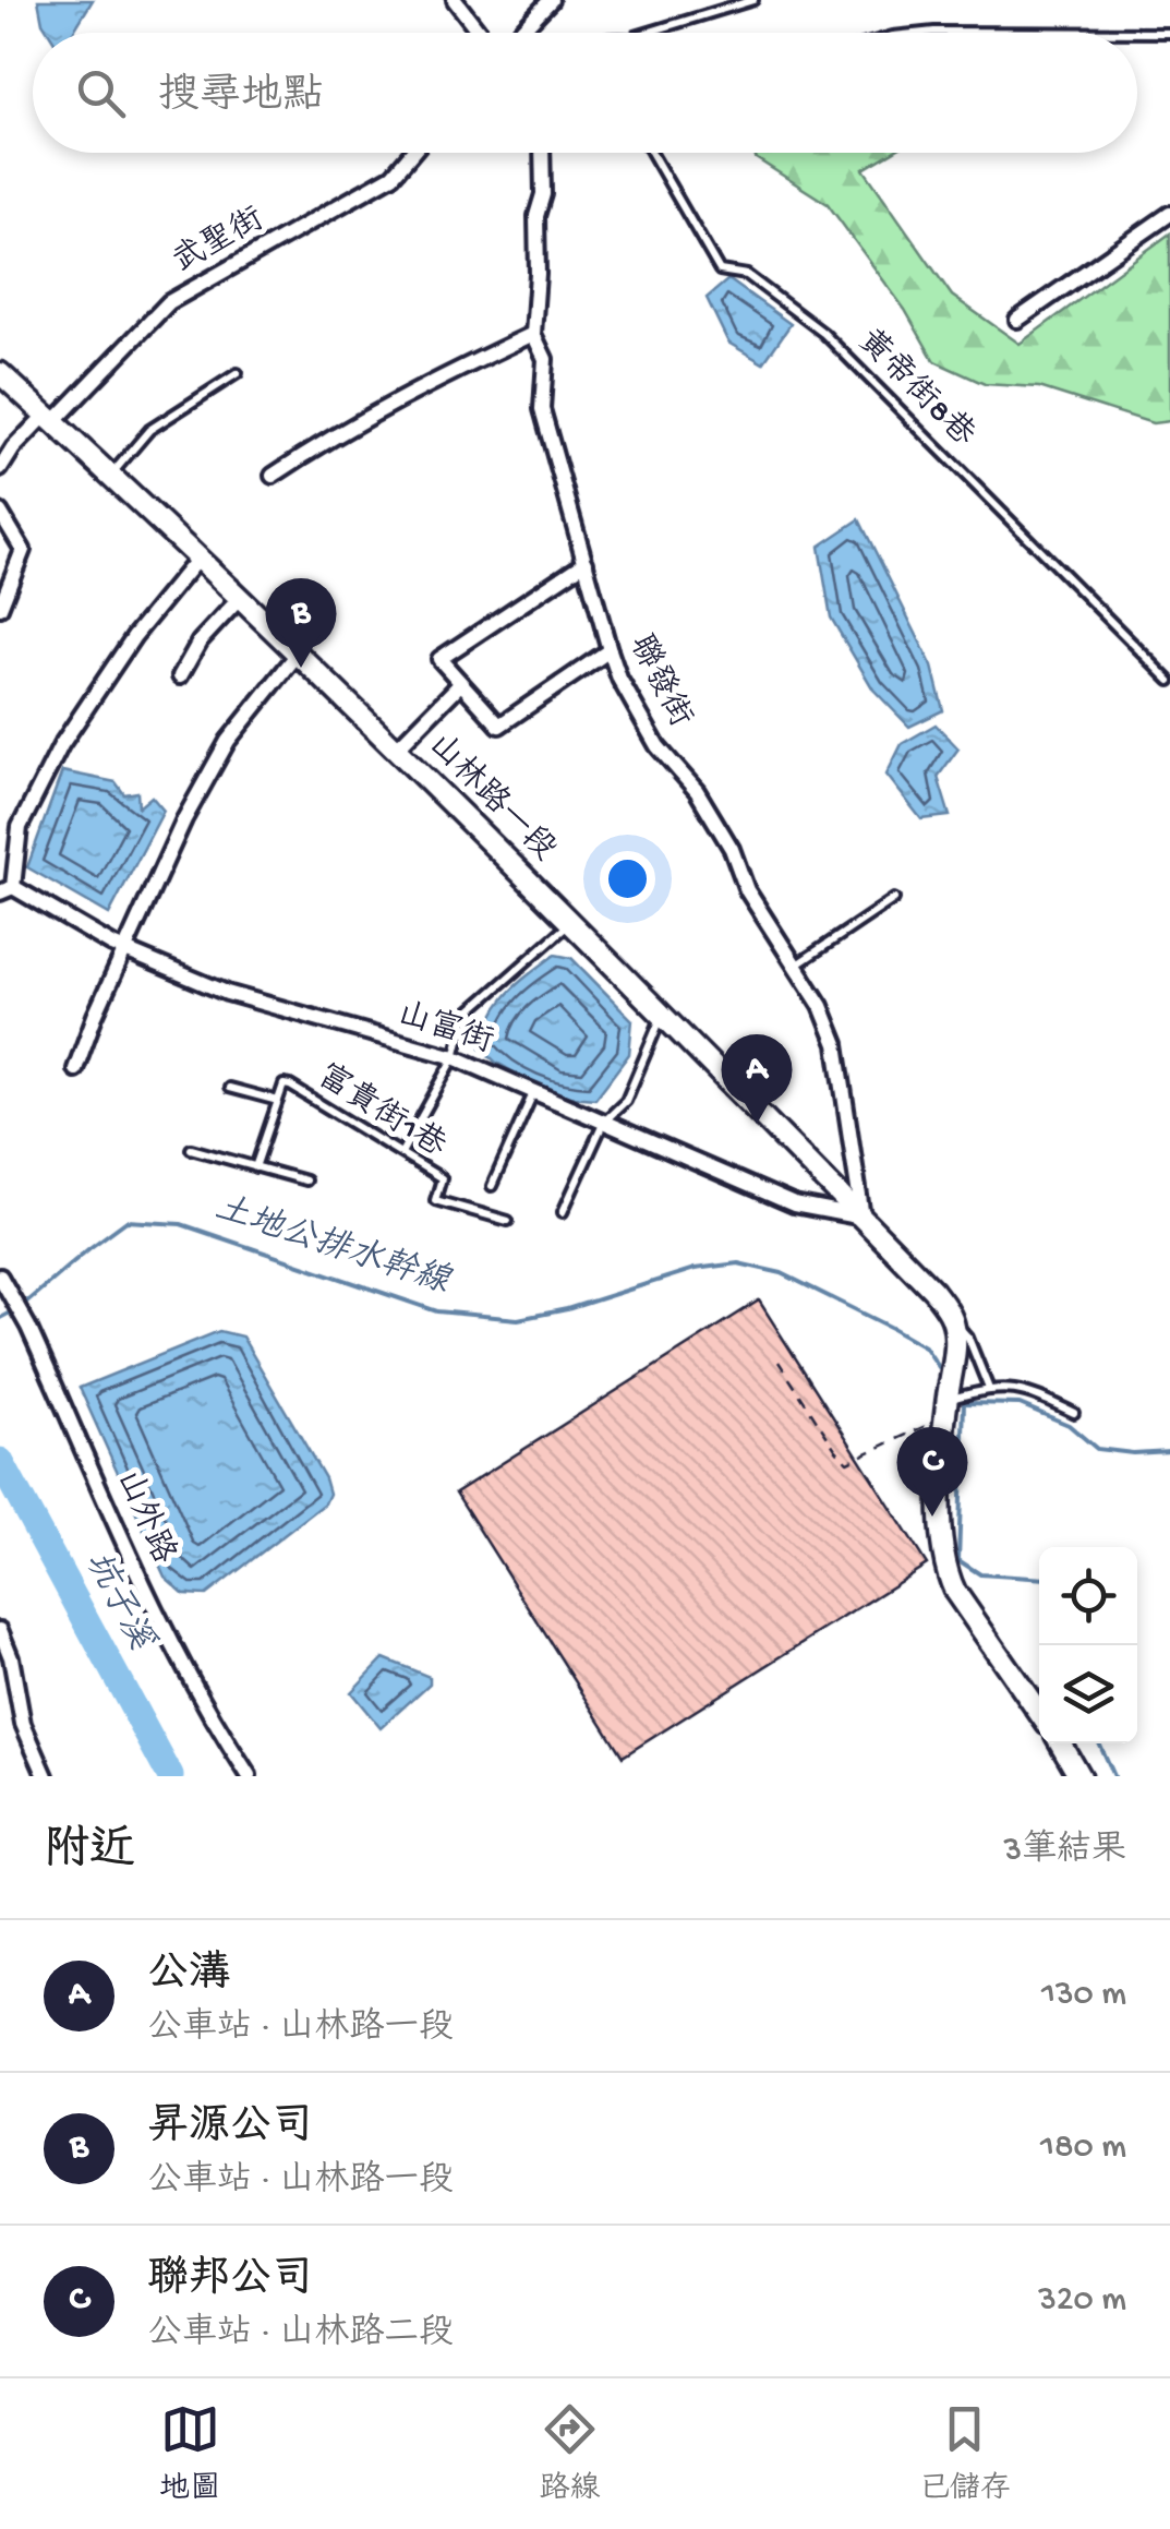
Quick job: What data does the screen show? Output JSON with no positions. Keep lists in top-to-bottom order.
{
  "streets": {
    "main road": ["山林路一段"],
    "street": [
      "武聖街",
      "聯發街",
      "山富街",
      "山外路"
    ],
    "lane": ["黃帝街8巷", "富貴街1巷"]
  },
  "crossings": [
    ["武聖街", "山林路一段"],
    ["聯發街", "山林路一段"],
    ["聯發街", "山富街"],
    ["山林路一段", "山富街"]
  ],
  "water": ["土地公排水幹線", "坑子溪"],
  "page": {
    "search": "搜尋地點",
    "pins": ["B", "A", "C"],
    "heading": ["附近", "3筆結果"],
    "list": [
      {
        "mark": "A",
        "name": "公溝",
        "note": "公車站 · 山林路一段",
        "value": "130 m"
      },
      {
        "mark": "B",
        "name": "昇源公司",
        "note": "公車站 · 山林路一段",
        "value": "180 m"
      },
      {
        "mark": "C",
        "name": "聯邦公司",
        "note": "公車站 · 山林路二段",
        "value": "320 m"
      }
    ],
    "nav": ["地圖", "路線", "已儲存"]
  }
}
